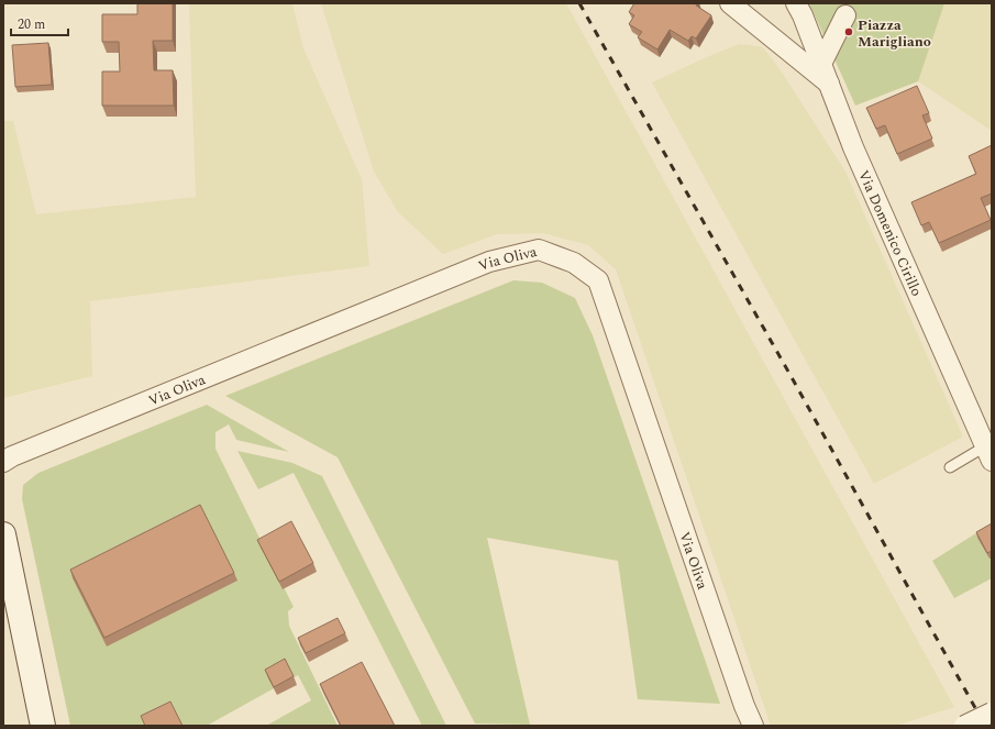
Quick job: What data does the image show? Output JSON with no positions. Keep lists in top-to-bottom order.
{
  "streets": {
    "street": ["Via Domenico Cirillo", "Via Oliva"]
  },
  "places": ["Piazza Marigliano"],
  "scale_bar": "20 m"
}
